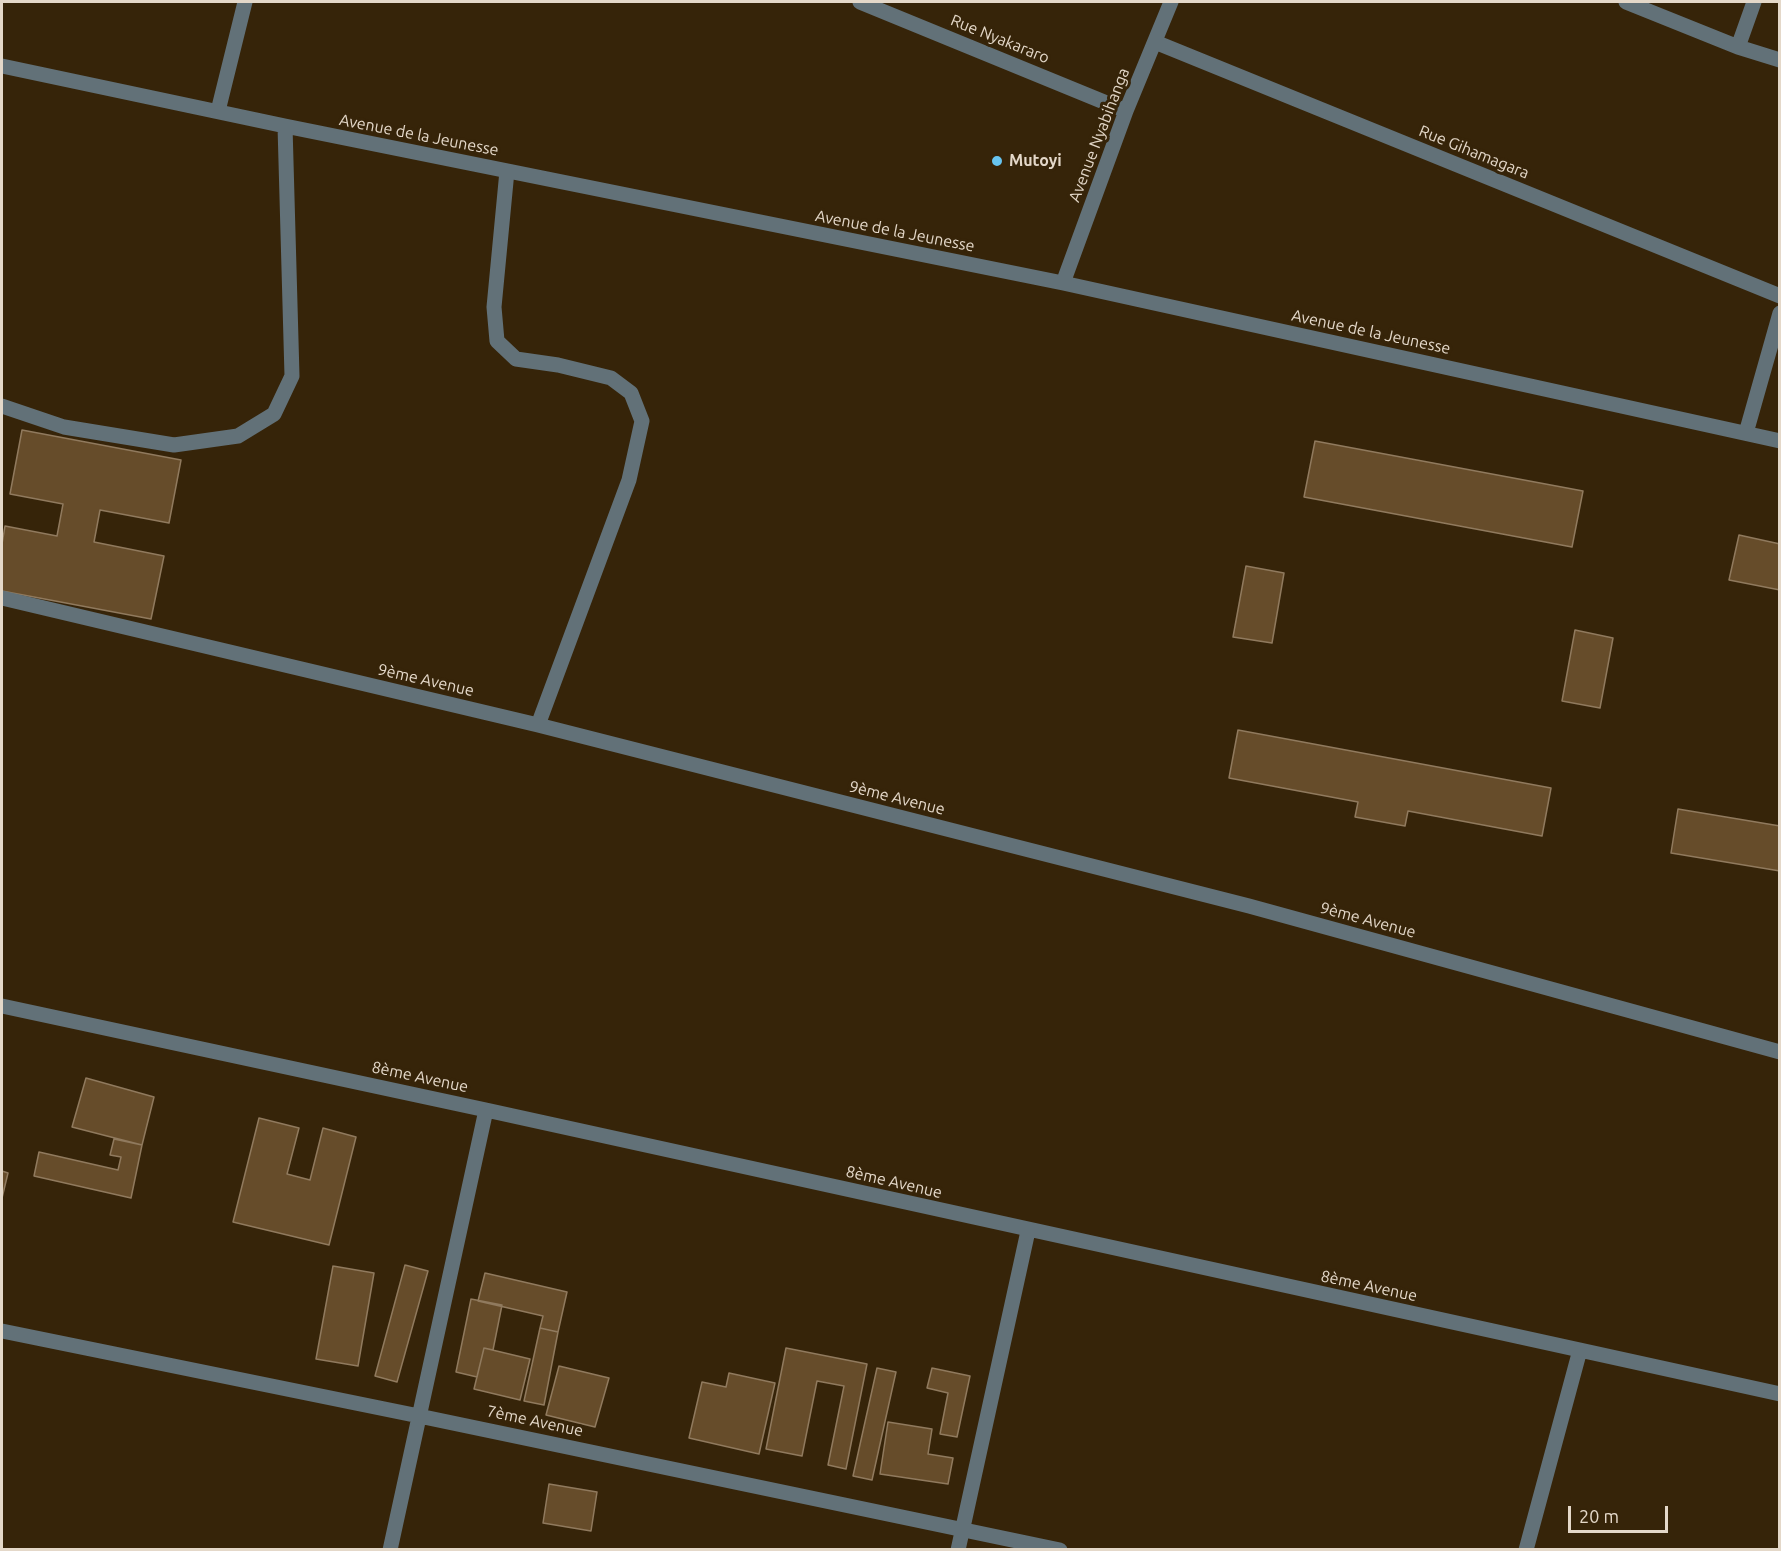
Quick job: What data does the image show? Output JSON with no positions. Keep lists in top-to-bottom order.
{
  "streets": {
    "street": [
      "Rue Nyakararo",
      "Avenue de la Jeunesse",
      "Avenue Nyabihanga",
      "Rue Gihamagara",
      "9ème Avenue",
      "8ème Avenue",
      "7ème Avenue"
    ]
  },
  "crossings": [
    ["Rue Nyakararo", "Avenue Nyabihanga"],
    ["Avenue de la Jeunesse", "Avenue Nyabihanga"],
    ["Avenue Nyabihanga", "Rue Gihamagara"]
  ],
  "places": ["Mutoyi"],
  "scale_bar": "20 m"
}
